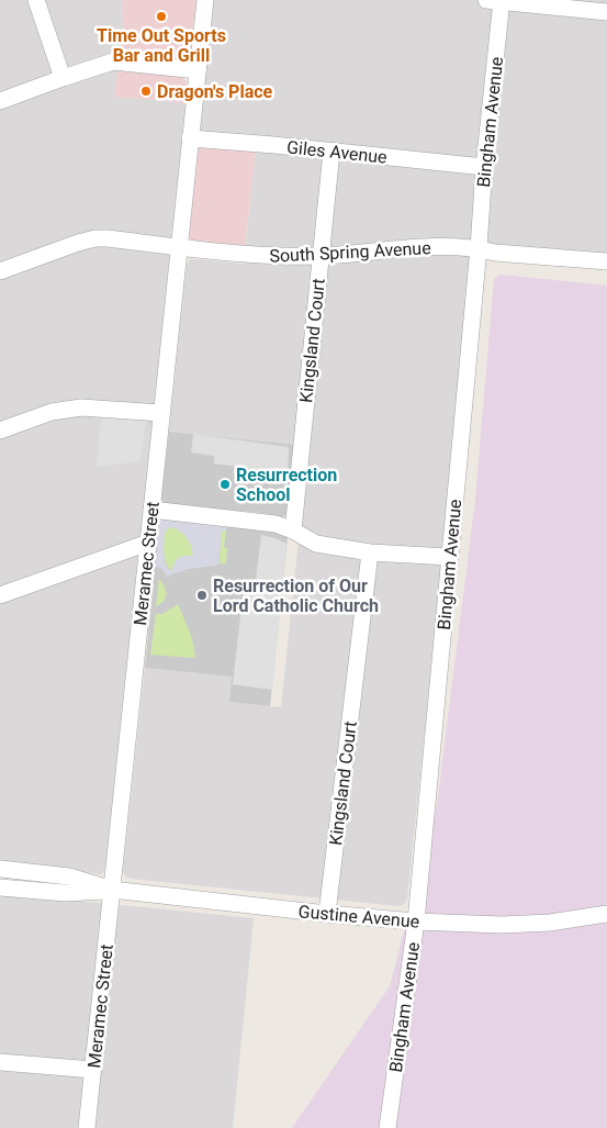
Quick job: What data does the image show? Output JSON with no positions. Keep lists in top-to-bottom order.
{
  "streets": {
    "street": [
      "Bingham Avenue",
      "Giles Avenue",
      "South Spring Avenue",
      "Kingsland Court",
      "Meramec Street",
      "Gustine Avenue"
    ]
  },
  "crossings": [
    ["Bingham Avenue", "Giles Avenue"],
    ["Bingham Avenue", "South Spring Avenue"],
    ["Bingham Avenue", "Gustine Avenue"],
    ["Giles Avenue", "Kingsland Court"],
    ["Giles Avenue", "Meramec Street"],
    ["South Spring Avenue", "Kingsland Court"],
    ["South Spring Avenue", "Meramec Street"],
    ["Kingsland Court", "Gustine Avenue"],
    ["Meramec Street", "Gustine Avenue"]
  ],
  "places": [
    "Time Out Sports Bar and Grill",
    "Dragon's Place",
    "Resurrection School",
    "Resurrection of Our Lord Catholic Church"
  ]
}
